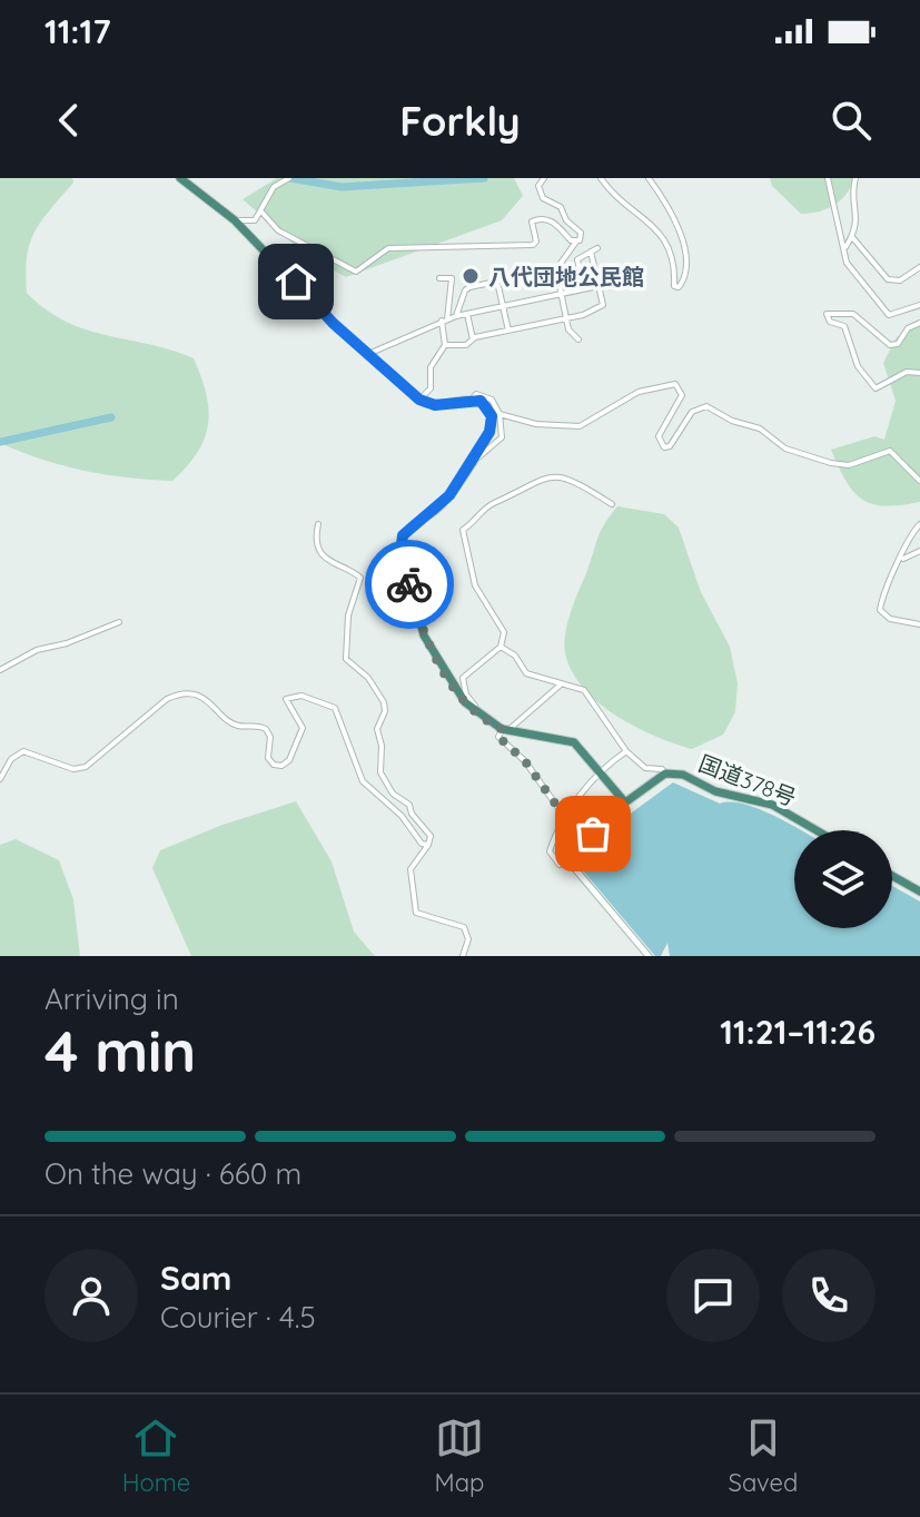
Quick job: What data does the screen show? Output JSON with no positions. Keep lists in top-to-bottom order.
{
  "streets": {
    "highway": ["国道378号"]
  },
  "places": ["八代団地公民館"],
  "page": {
    "status": "11:17",
    "header": "Forkly",
    "heading": ["4 min", "Arriving in", "11:21–11:26"],
    "panel": ["Sam", "Courier · 4.5"],
    "bar": "On the way · 660 m",
    "tabs": ["Home", "Map", "Saved"]
  }
}
